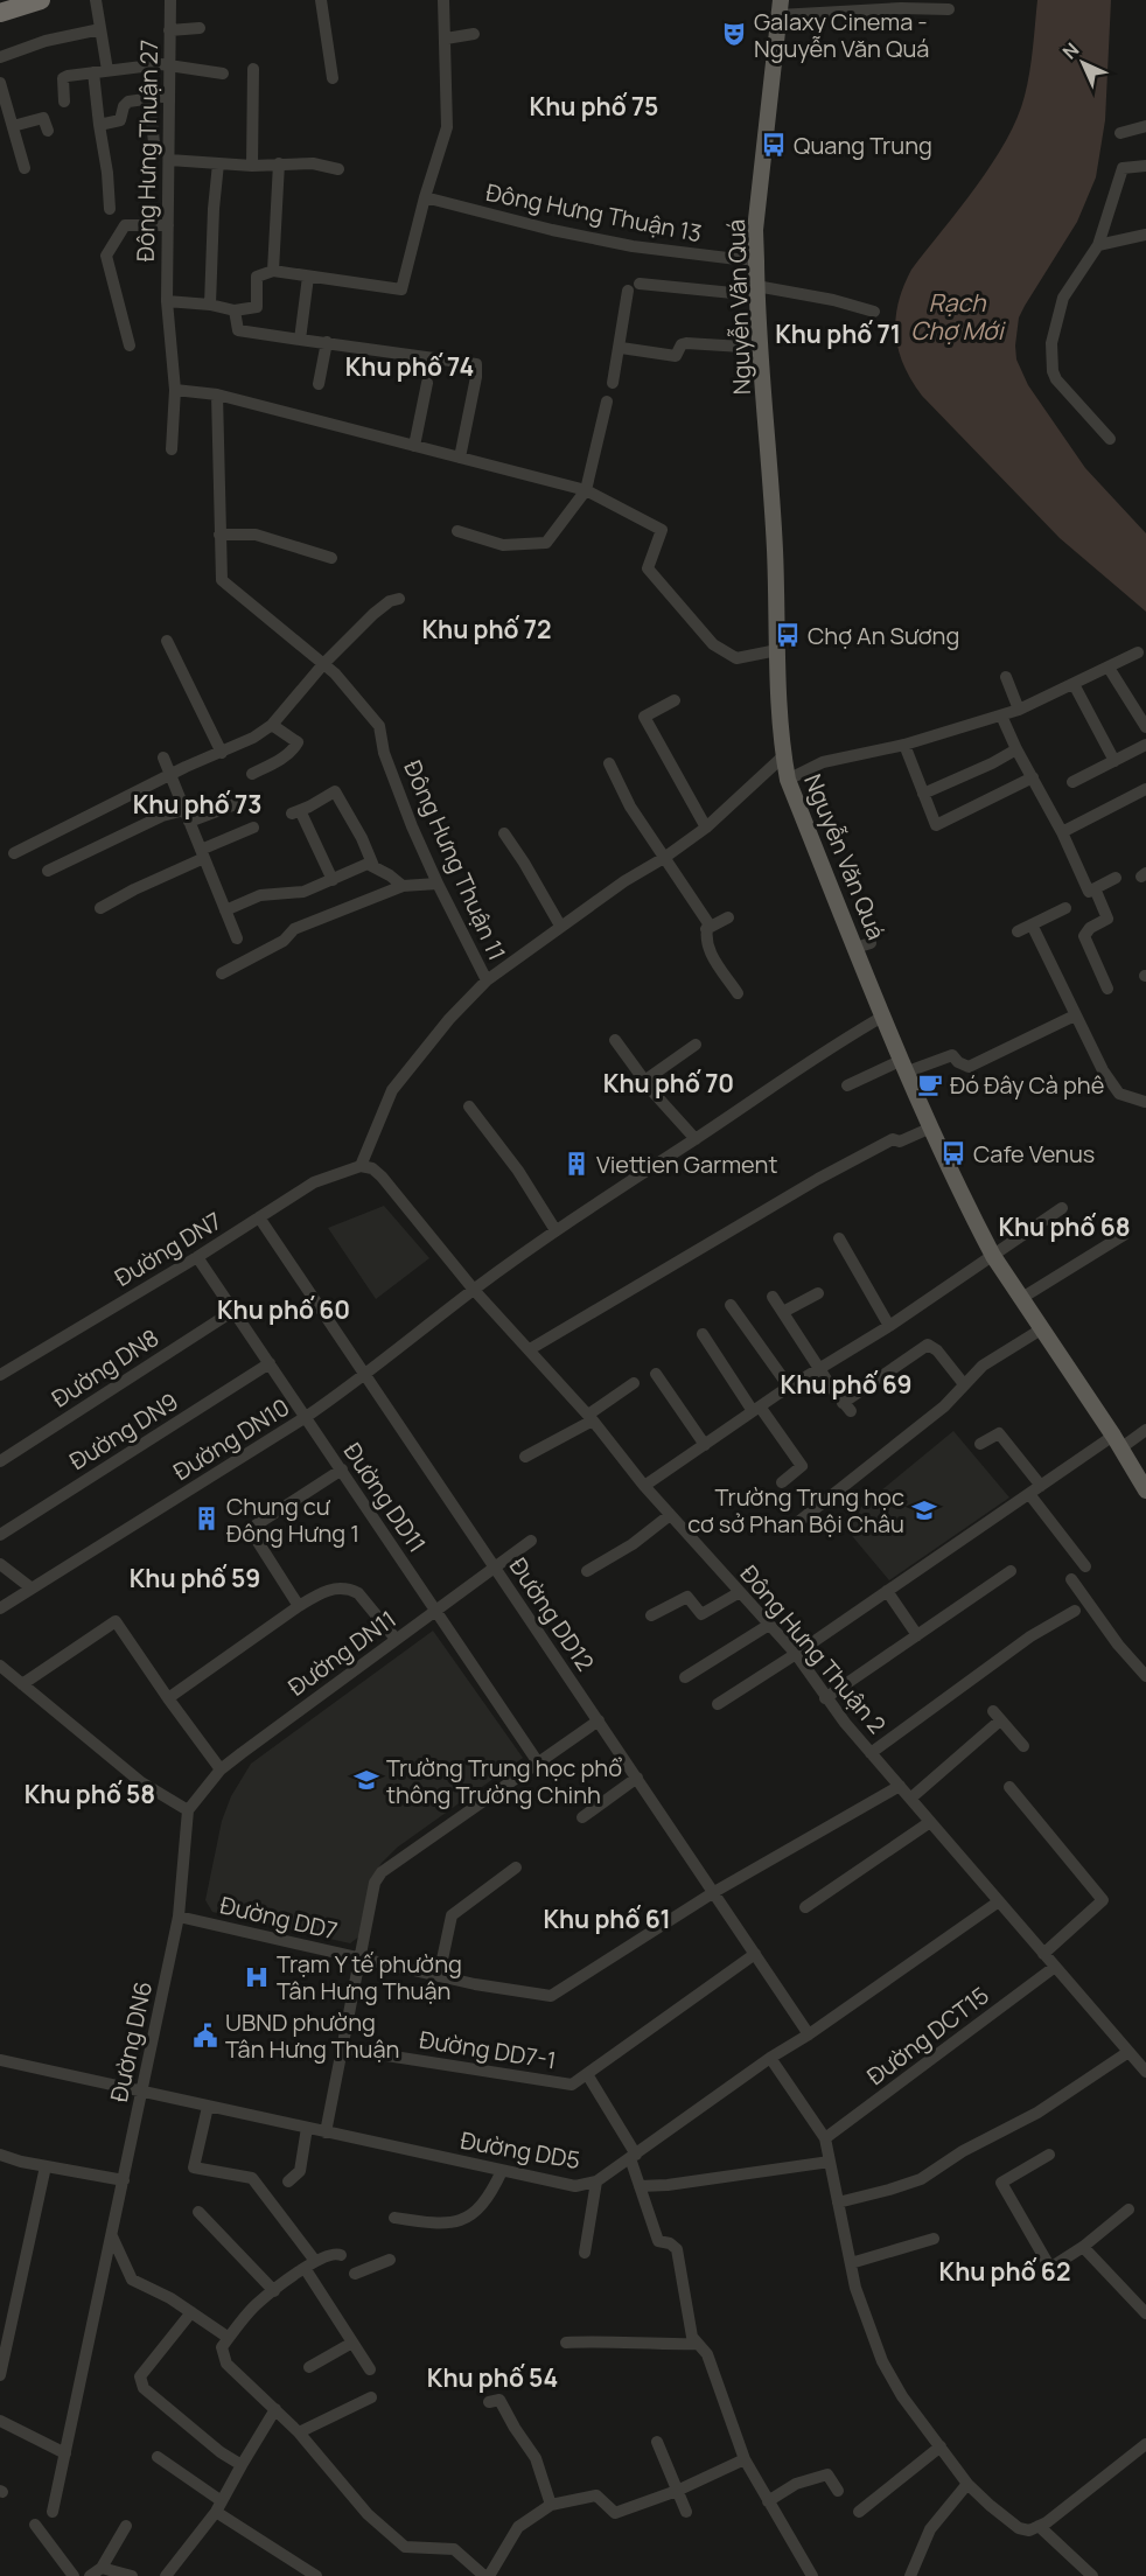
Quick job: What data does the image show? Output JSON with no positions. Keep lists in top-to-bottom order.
{
  "streets": {
    "main road": ["Nguyễn Văn Quá"],
    "street": [
      "Đông Hưng Thuận 27",
      "Đông Hưng Thuận 13",
      "Đông Hưng Thuận 11",
      "Đường DN7",
      "Đường DN8",
      "Đường DN9",
      "Đường DN10",
      "Đường DD11",
      "Đường DD12",
      "Đông Hưng Thuận 2",
      "Đường DN11",
      "Đường DD7",
      "Đường DCT15",
      "Đường DN6",
      "Đường DD7-1",
      "Đường DD5"
    ]
  },
  "crossings": [
    ["Đông Hưng Thuận 13", "Nguyễn Văn Quá"],
    ["Nguyễn Văn Quá", "Đông Hưng Thuận 11"],
    ["Nguyễn Văn Quá", "Đường DN10"],
    ["Đông Hưng Thuận 11", "Đường DN7"],
    ["Đông Hưng Thuận 11", "Đông Hưng Thuận 2"],
    ["Đường DN7", "Đường DD11"],
    ["Đường DN7", "Đường DD12"],
    ["Đường DN7", "Đông Hưng Thuận 2"],
    ["Đường DN8", "Đường DD11"],
    ["Đường DN9", "Đường DD11"],
    ["Đường DN10", "Đường DD11"],
    ["Đường DN10", "Đường DD12"],
    ["Đường DN10", "Đông Hưng Thuận 2"],
    ["Đường DD11", "Đường DN11"],
    ["Đường DD12", "Đường DN11"],
    ["Đường DD12", "Đường DD7"],
    ["Đường DD12", "Đường DD7-1"],
    ["Đường DD12", "Đường DD5"],
    ["Đông Hưng Thuận 2", "Đường DD7"],
    ["Đông Hưng Thuận 2", "Đường DCT15"],
    ["Đông Hưng Thuận 2", "Đường DD5"],
    ["Đường DN11", "Đường DN6"],
    ["Đường DD7", "Đường DN6"],
    ["Đường DN6", "Đường DD5"]
  ],
  "districts": [
    "Khu phố 75",
    "Khu phố 71",
    "Khu phố 74",
    "Khu phố 72",
    "Khu phố 73",
    "Khu phố 70",
    "Khu phố 68",
    "Khu phố 60",
    "Khu phố 69",
    "Khu phố 59",
    "Khu phố 58",
    "Khu phố 61",
    "Khu phố 62",
    "Khu phố 54"
  ],
  "water": ["Rạch Chợ Mới"],
  "places": {
    "theatre": ["Galaxy Cinema - Nguyễn Văn Quá"],
    "bus stop": ["Quang Trung", "Chợ An Sương", "Cafe Venus"],
    "cafe": ["Đó Đây Cà phê"],
    "building": ["Viettien Garment", "Chung cư Đông Hưng 1"],
    "school or university": ["Trường Trung học cơ sở Phan Bội Châu", "Trường Trung học phổ thông Trường Chinh"],
    "hospital": ["Trạm Y tế phường Tân Hưng Thuận"],
    "public building": ["UBND phường Tân Hưng Thuận"]
  },
  "north": "top left"
}
